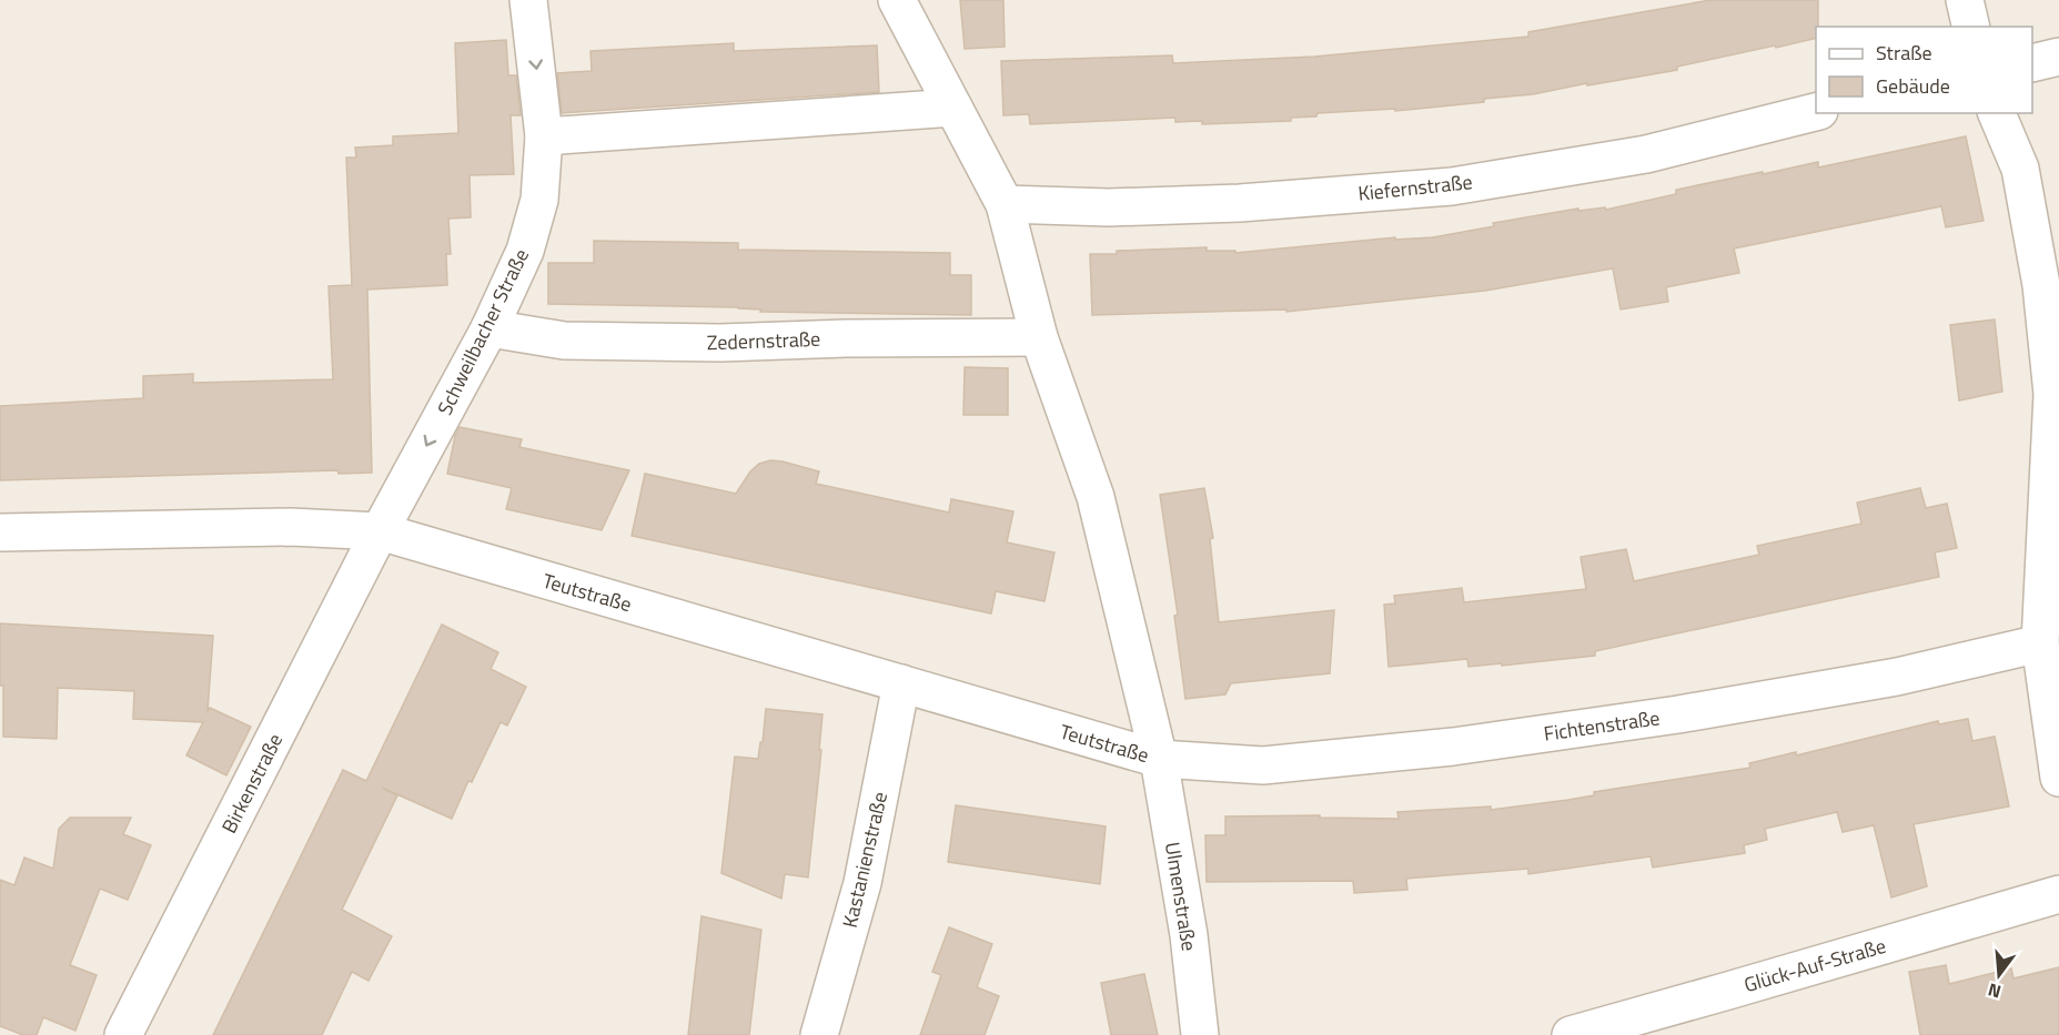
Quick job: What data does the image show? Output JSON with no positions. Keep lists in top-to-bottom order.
{
  "streets": {
    "street": [
      "Kiefernstraße",
      "Schweilbacher Straße",
      "Zedernstraße",
      "Teutstraße",
      "Fichtenstraße",
      "Birkenstraße",
      "Kastanienstraße",
      "Ulmenstraße",
      "Glück-Auf-Straße"
    ]
  },
  "crossings": [
    ["Schweilbacher Straße", "Zedernstraße"],
    ["Schweilbacher Straße", "Teutstraße"],
    ["Schweilbacher Straße", "Birkenstraße"],
    ["Teutstraße", "Fichtenstraße"],
    ["Teutstraße", "Birkenstraße"],
    ["Teutstraße", "Kastanienstraße"],
    ["Teutstraße", "Ulmenstraße"],
    ["Fichtenstraße", "Ulmenstraße"]
  ],
  "one_way": ["Schweilbacher Straße"],
  "legend": ["Straße", "Gebäude"],
  "north": "bottom"
}
